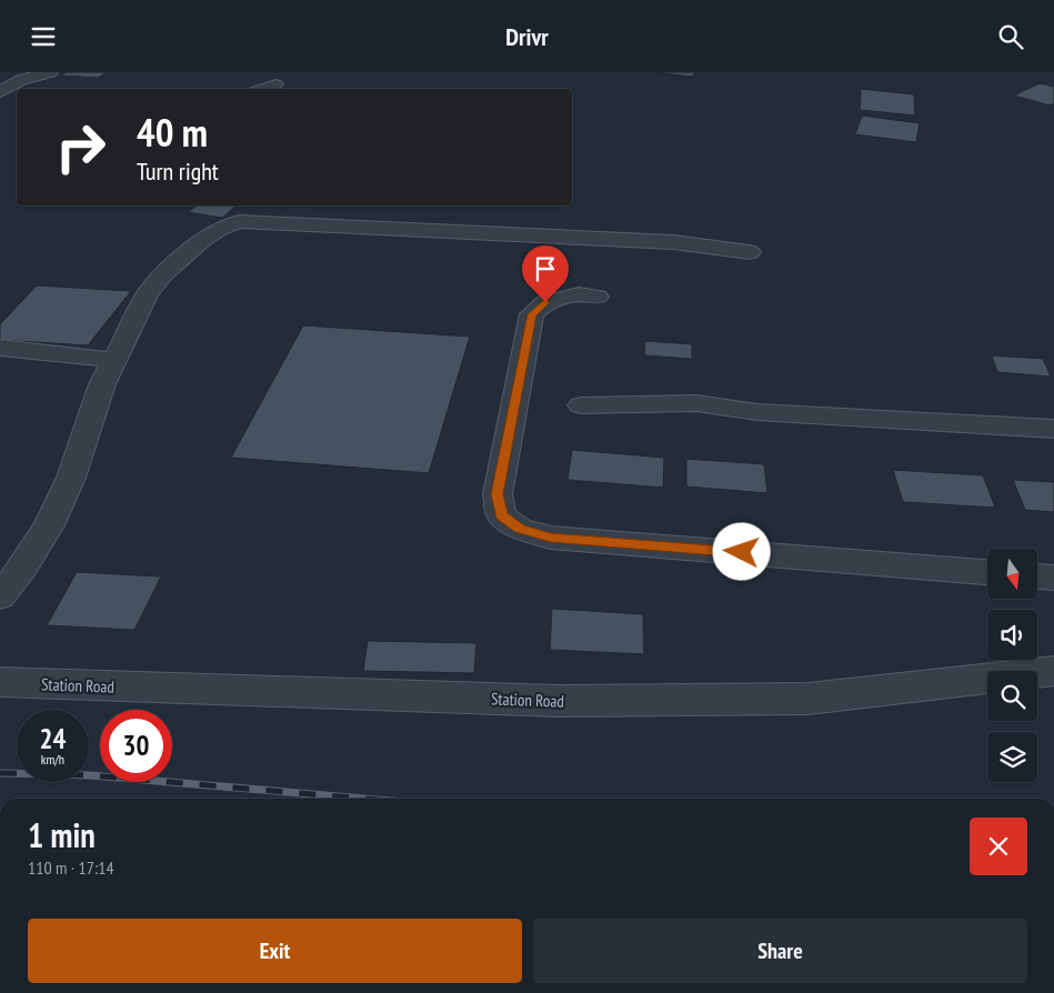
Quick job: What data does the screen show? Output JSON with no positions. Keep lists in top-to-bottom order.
{
  "streets": {
    "street": ["Station Road"]
  },
  "north": "bottom",
  "page": {
    "header": "Drivr",
    "turn": ["40 m", "Turn right"],
    "speed": "24 km/h",
    "limit": "30",
    "heading": ["1 min", "110 m · 17:14"],
    "buttons": ["Exit", "Share"]
  }
}
